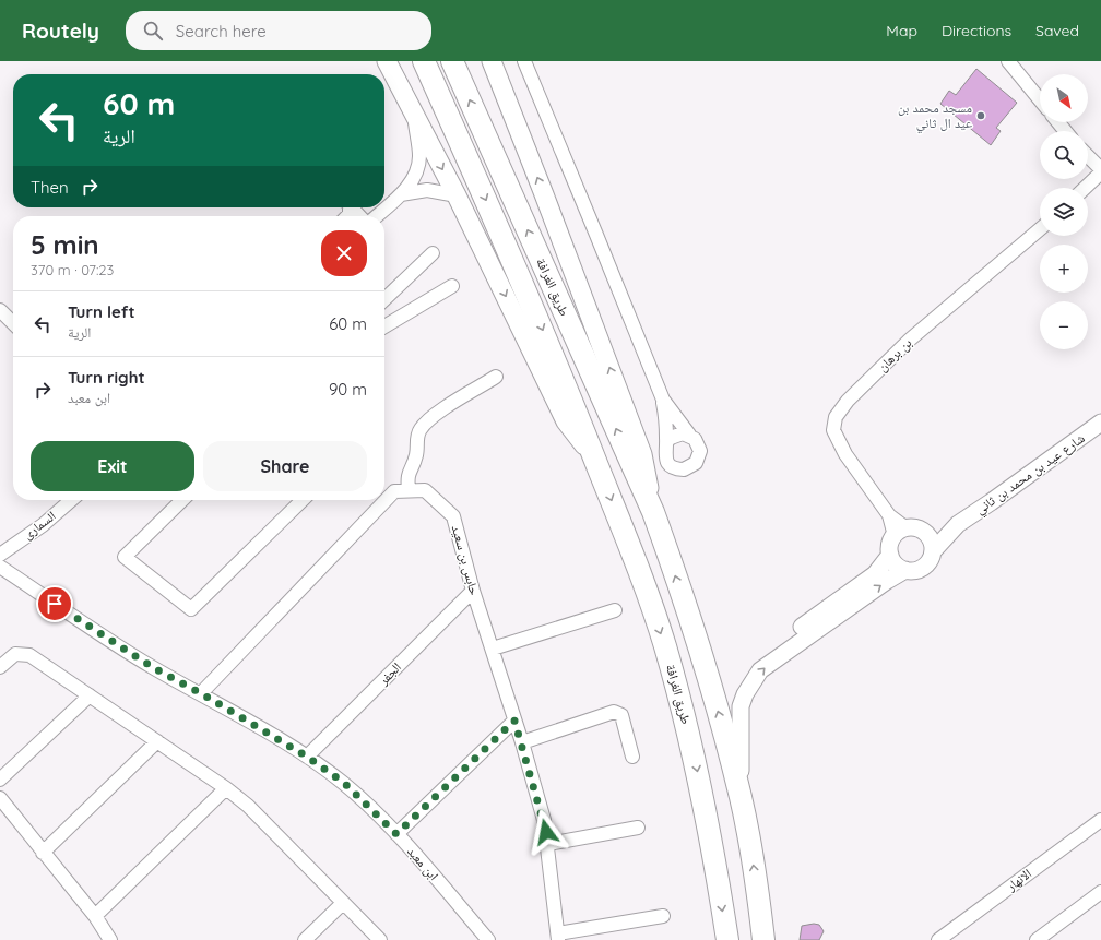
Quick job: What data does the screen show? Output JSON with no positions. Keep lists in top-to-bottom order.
{
  "streets": {
    "highway": ["طريق الغرافة"],
    "street": [
      "بن برهان",
      "شارع عيد بن محمد بن ثاني",
      "السمارى",
      "حابس بن سعيد",
      "الجفر",
      "ابن معبد",
      "الانهار"
    ]
  },
  "crossings": [
    ["بن برهان", "شارع عيد بن محمد بن ثاني"],
    ["حابس بن سعيد", "الجفر"],
    ["حابس بن سعيد", "ابن معبد"],
    ["الجفر", "ابن معبد"]
  ],
  "places": ["مسجد محمد بن عيد ال ثاني"],
  "north": "bottom right",
  "page": {
    "header": "Routely",
    "search": "Search here",
    "nav": ["Map", "Directions", "Saved"],
    "map_buttons": ["+", "−"],
    "turn": ["60 m", "الرية"],
    "then": "Then",
    "heading": ["5 min", "370 m · 07:23"],
    "list": [
      {
        "name": "Turn left",
        "note": "الرية",
        "value": "60 m"
      },
      {
        "name": "Turn right",
        "note": "ابن معبد",
        "value": "90 m"
      }
    ],
    "buttons": ["Exit", "Share"]
  }
}
